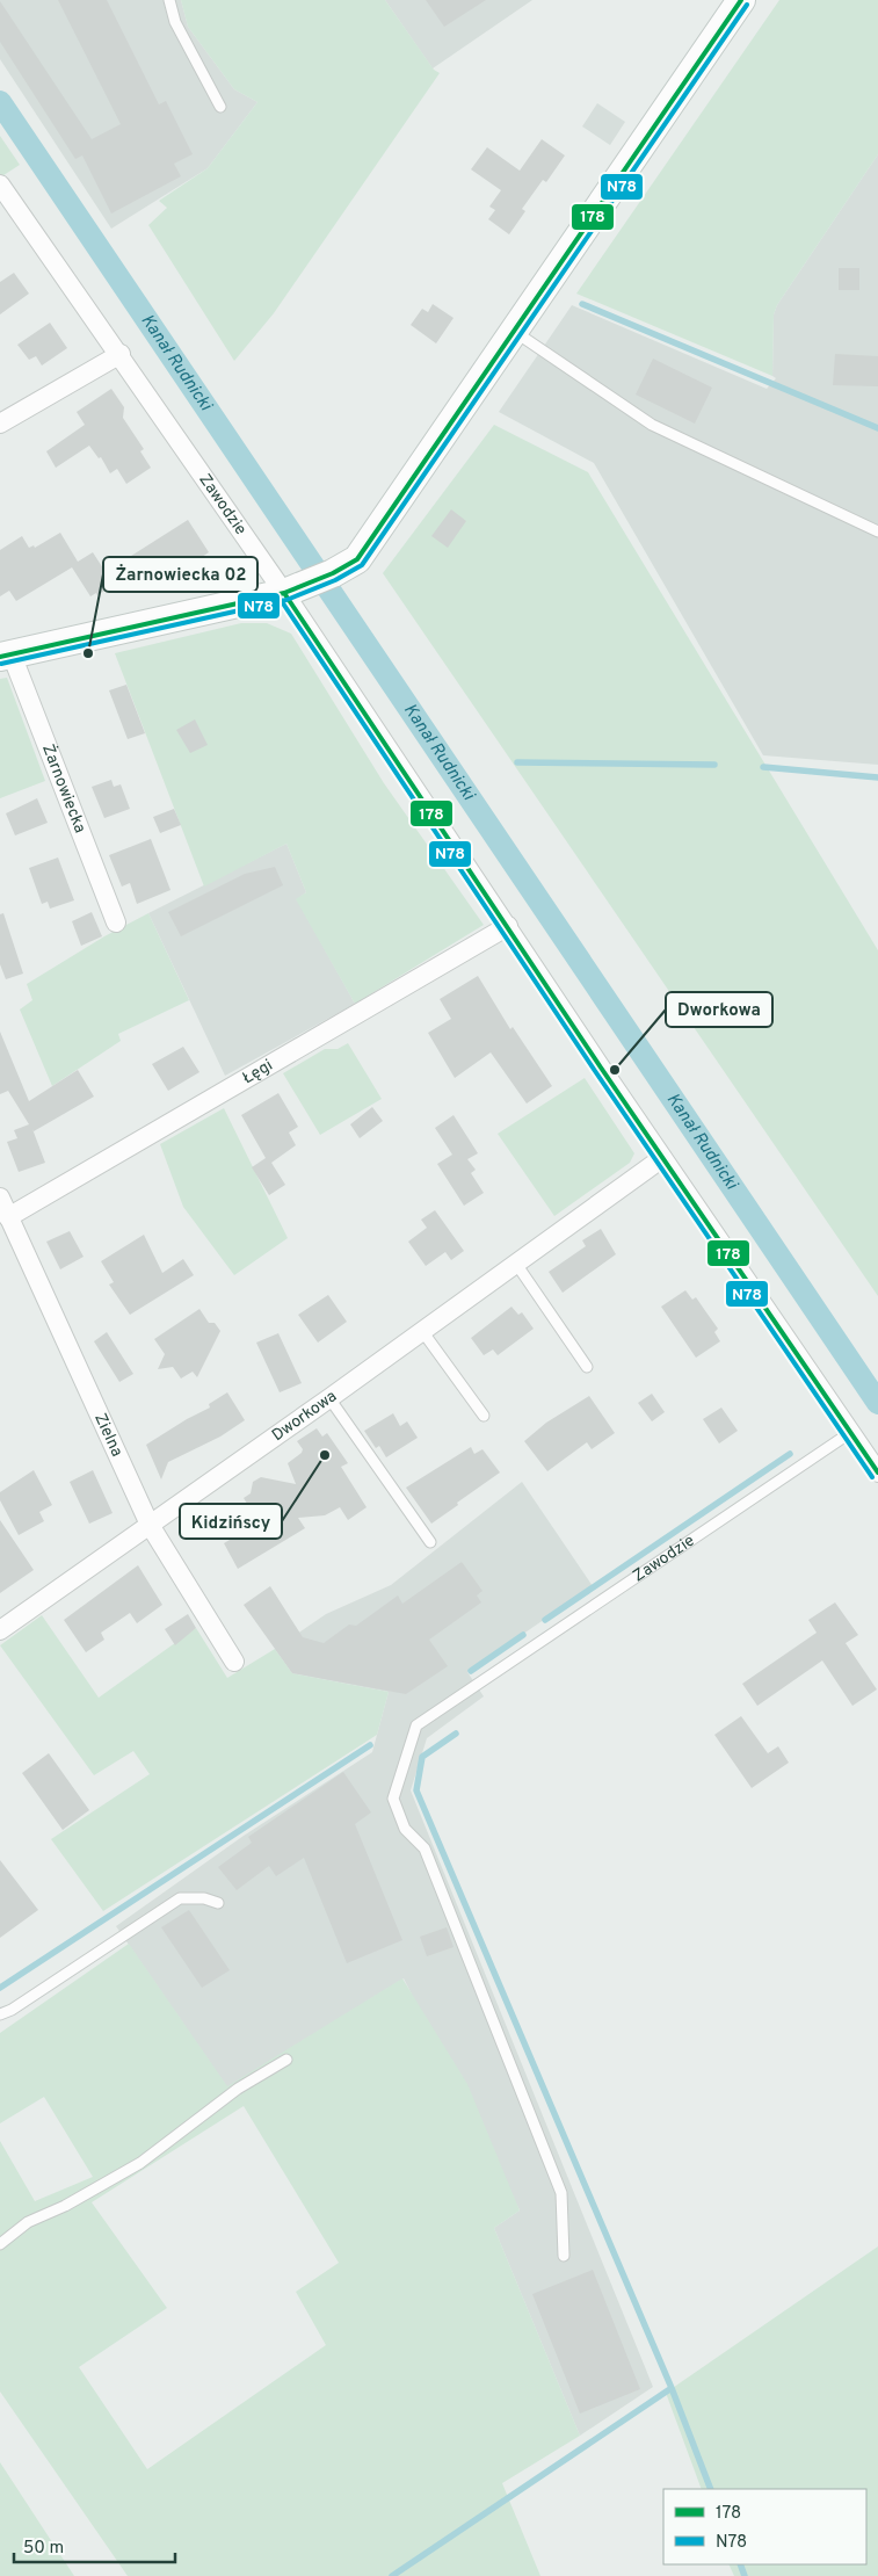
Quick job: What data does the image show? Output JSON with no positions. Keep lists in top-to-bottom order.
{
  "streets": {
    "street": [
      "Zawodzie",
      "Żarnowiecka",
      "Łęgi",
      "Dworkowa",
      "Zielna"
    ]
  },
  "crossings": [
    ["Zawodzie", "Łęgi"],
    ["Zawodzie", "Dworkowa"],
    ["Łęgi", "Zielna"],
    ["Dworkowa", "Zielna"]
  ],
  "water": ["Kanał Rudnicki"],
  "places": ["Żarnowiecka 02", "Dworkowa", "Kidzińscy"],
  "lines": ["transit line 178", "transit line N78"],
  "legend": ["178", "N78"],
  "scale_bar": "50 m"
}
